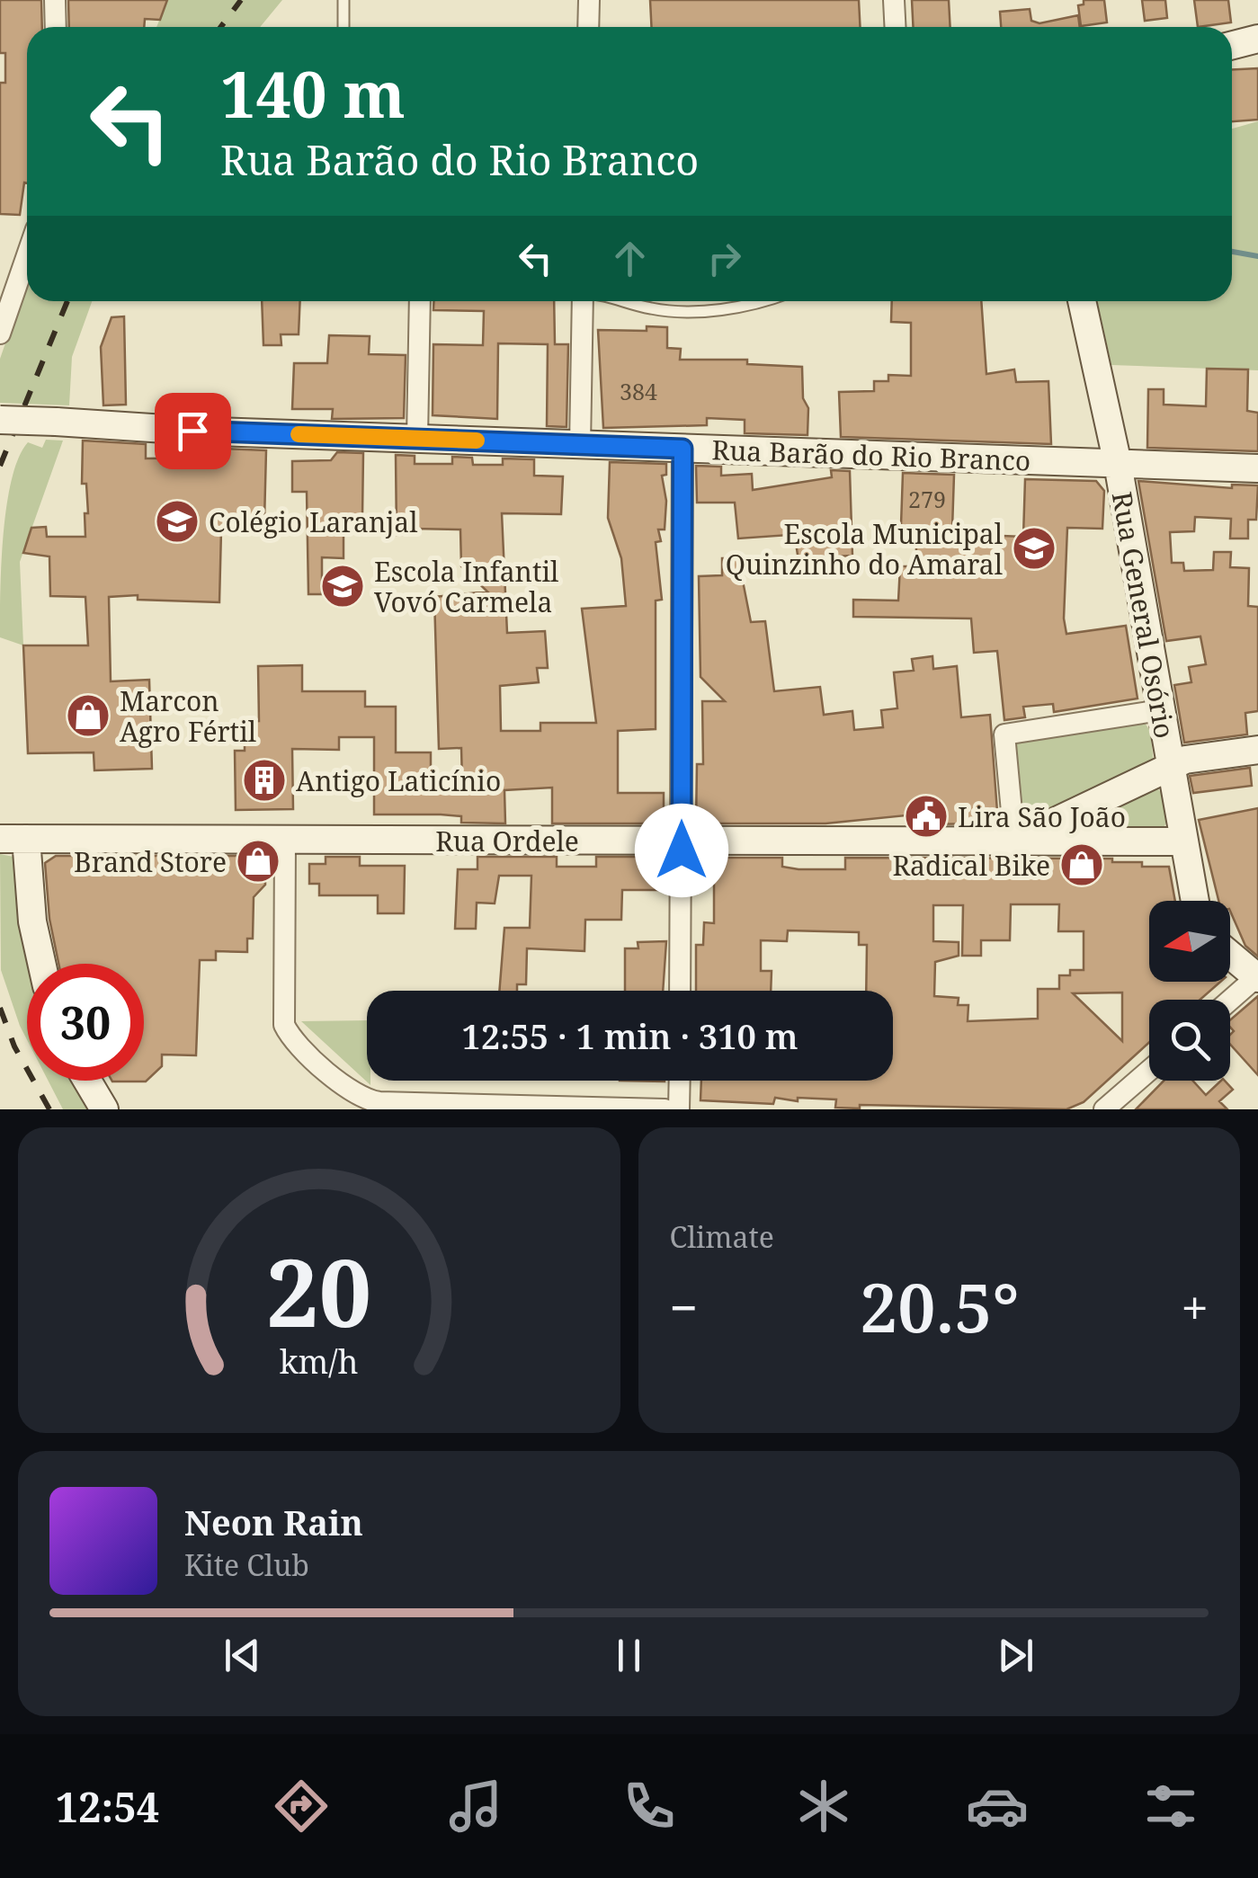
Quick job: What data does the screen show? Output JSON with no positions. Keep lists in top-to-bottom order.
{
  "streets": {
    "main road": ["Rua Barão do Rio Branco", "Rua General Osório", "Rua Ordele"]
  },
  "crossings": [
    ["Rua Barão do Rio Branco", "Rua General Osório"],
    ["Rua General Osório", "Rua Ordele"]
  ],
  "places": {
    "school or university": ["Colégio Laranjal", "Escola Municipal Quinzinho do Amaral", "Escola Infantil Vovó Carmela"],
    "shop": ["Marcon Agro Fértil", "Brand Store", "Radical Bike"],
    "building": ["Antigo Laticínio"],
    "public building": ["Lira São João"]
  },
  "house_numbers": ["384", "279"],
  "north": "left",
  "page": {
    "turn": ["140 m", "Rua Barão do Rio Branco"],
    "limit": "30",
    "trip": "12:55 · 1 min · 310 m",
    "tile": "Climate",
    "heat": ["−", "20.5°", "+"],
    "song": ["Neon Rain", "Kite Club"],
    "tabs": "12:54",
    "gauge": ["20", "km/h"]
  }
}
